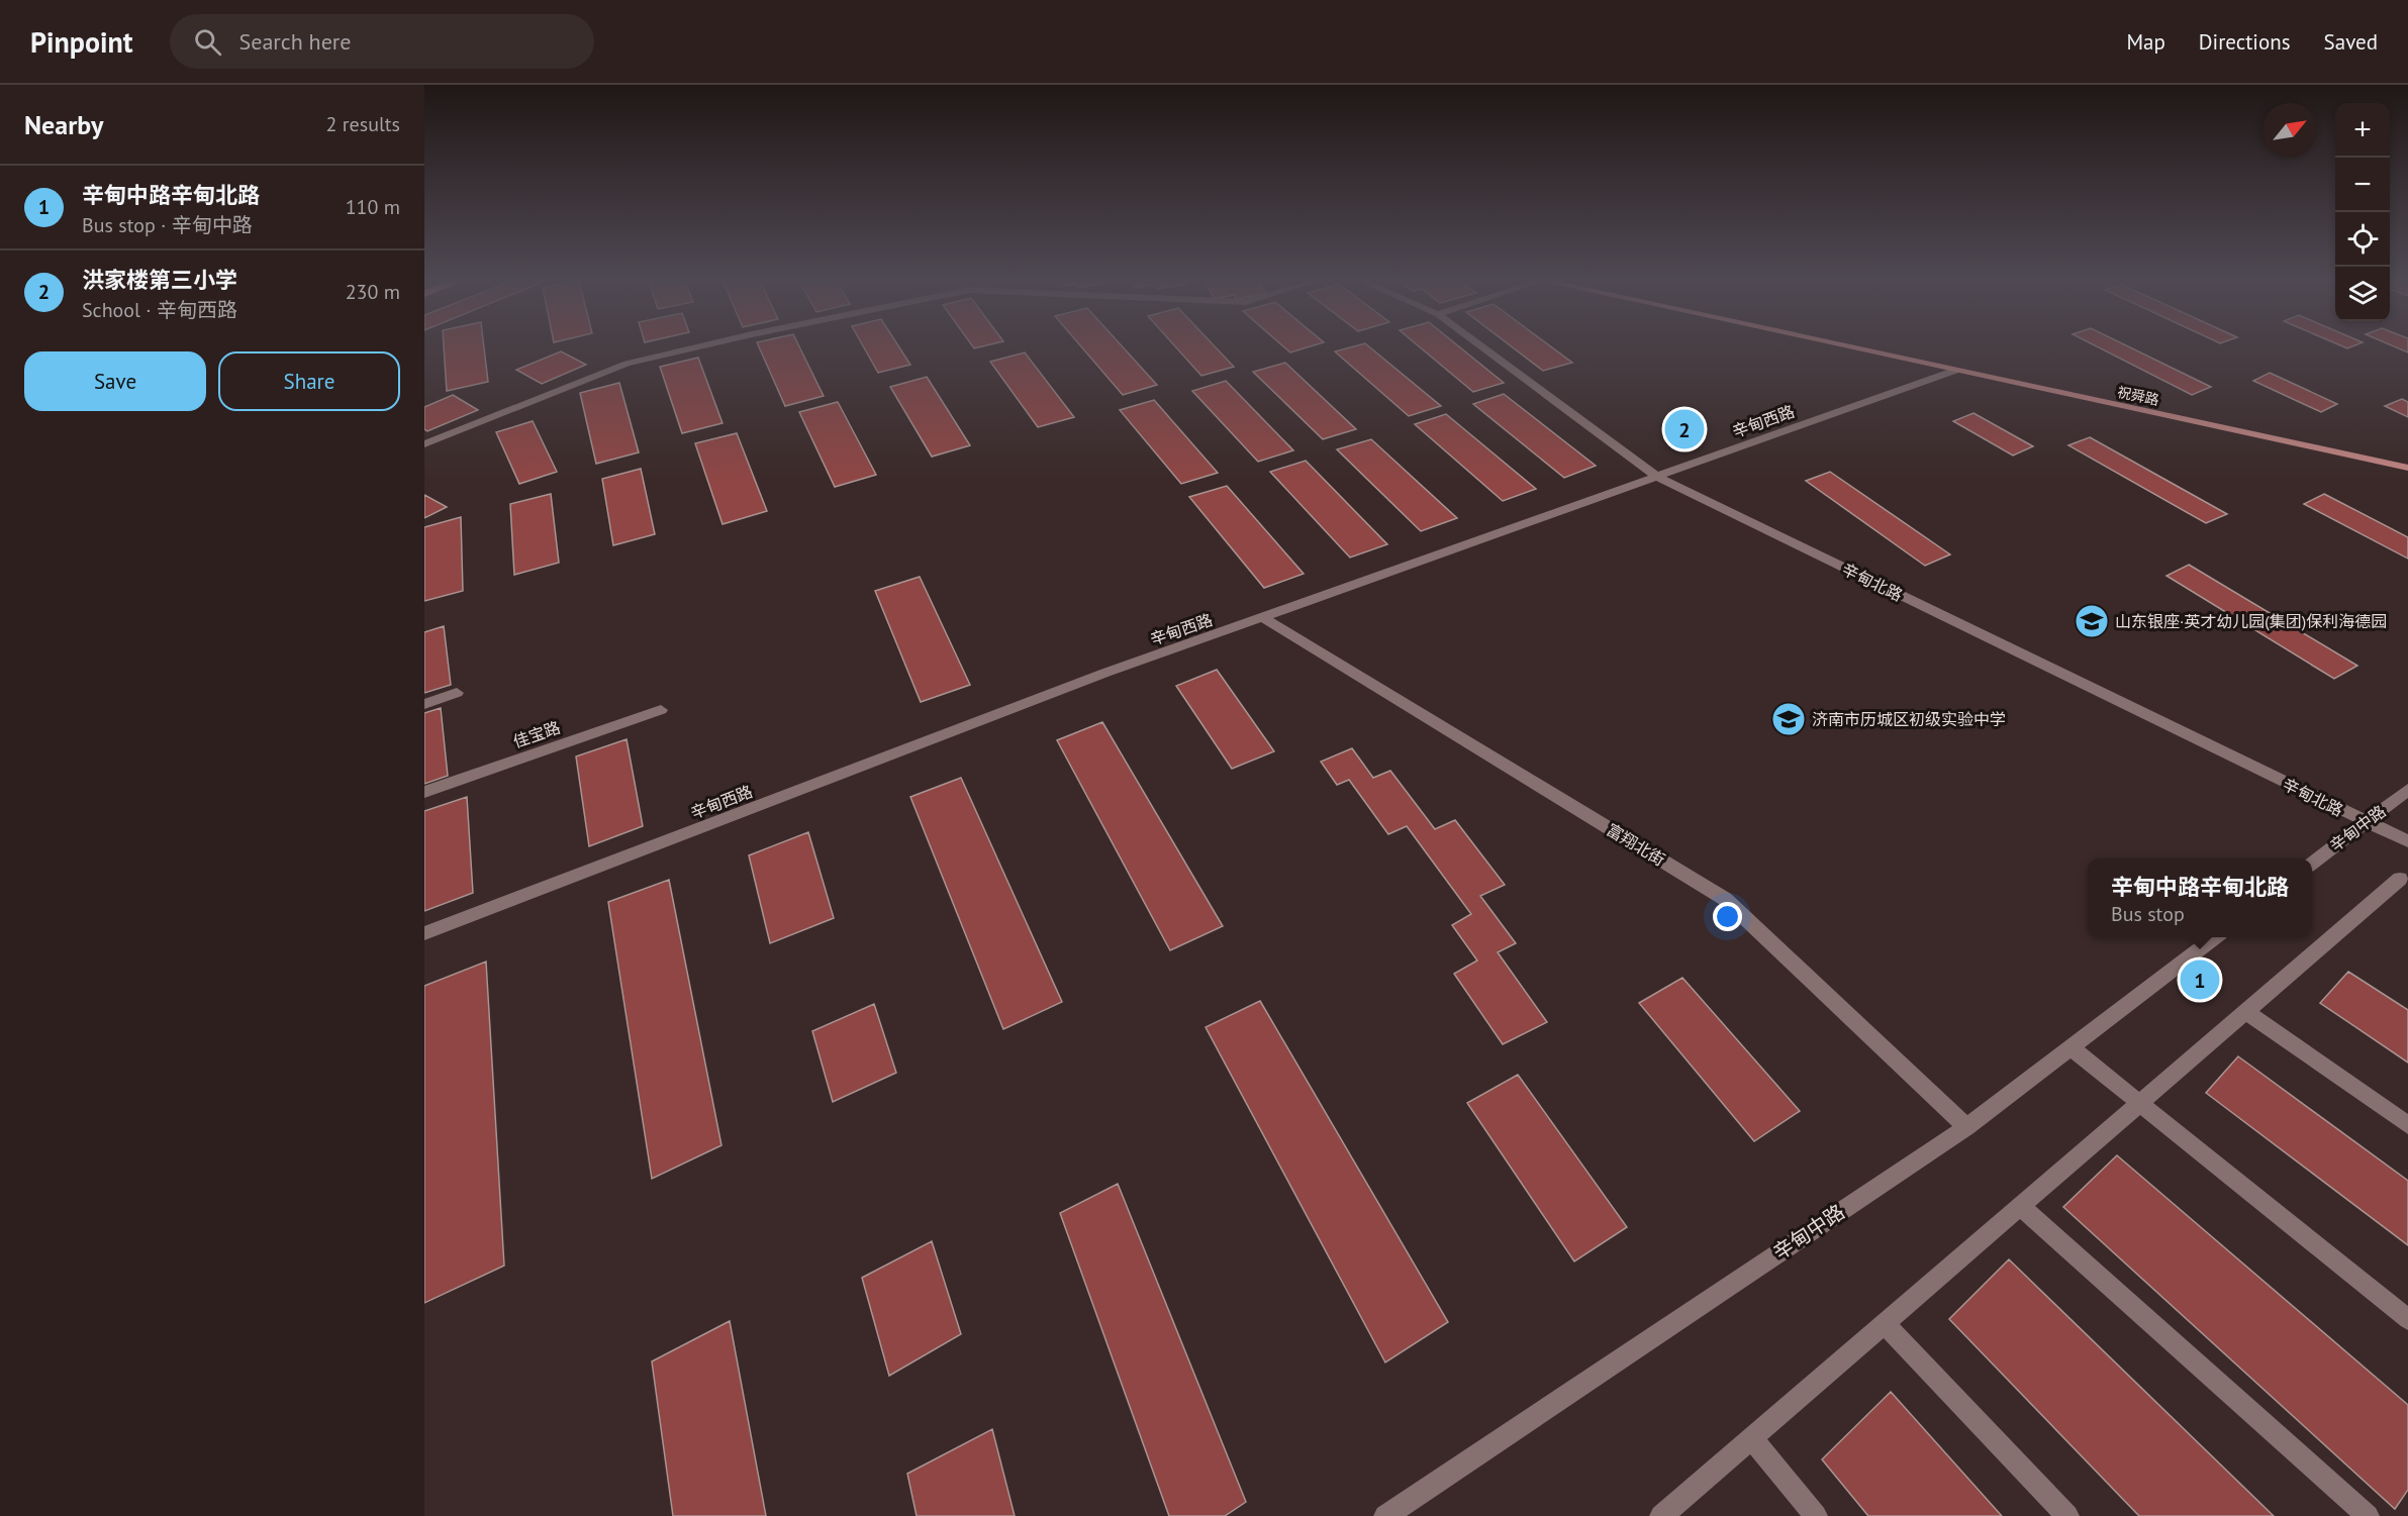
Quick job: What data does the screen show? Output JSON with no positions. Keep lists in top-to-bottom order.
{
  "streets": {
    "main road": ["祝舜路"],
    "street": [
      "辛甸西路",
      "辛甸北路",
      "佳宝路",
      "辛甸中路",
      "富翔北街"
    ]
  },
  "crossings": [
    ["祝舜路", "辛甸西路"],
    ["辛甸西路", "辛甸北路"],
    ["辛甸西路", "富翔北街"],
    ["辛甸北路", "辛甸中路"],
    ["辛甸中路", "富翔北街"]
  ],
  "places": {
    "school or university": ["山东银座·英才幼儿园(集团)保利海德园", "济南市历城区初级实验中学"]
  },
  "north": "top right",
  "page": {
    "header": "Pinpoint",
    "search": "Search here",
    "nav": ["Map", "Directions", "Saved"],
    "heading": ["Nearby", "2 results"],
    "map_buttons": ["+", "−"],
    "list": [
      {
        "mark": "1",
        "name": "辛甸中路辛甸北路",
        "note": "Bus stop · 辛甸中路",
        "value": "110 m"
      },
      {
        "mark": "2",
        "name": "洪家楼第三小学",
        "note": "School · 辛甸西路",
        "value": "230 m"
      }
    ],
    "buttons": ["Save", "Share"],
    "pins": ["2", "1"],
    "popup": ["辛甸中路辛甸北路", "Bus stop"]
  }
}
